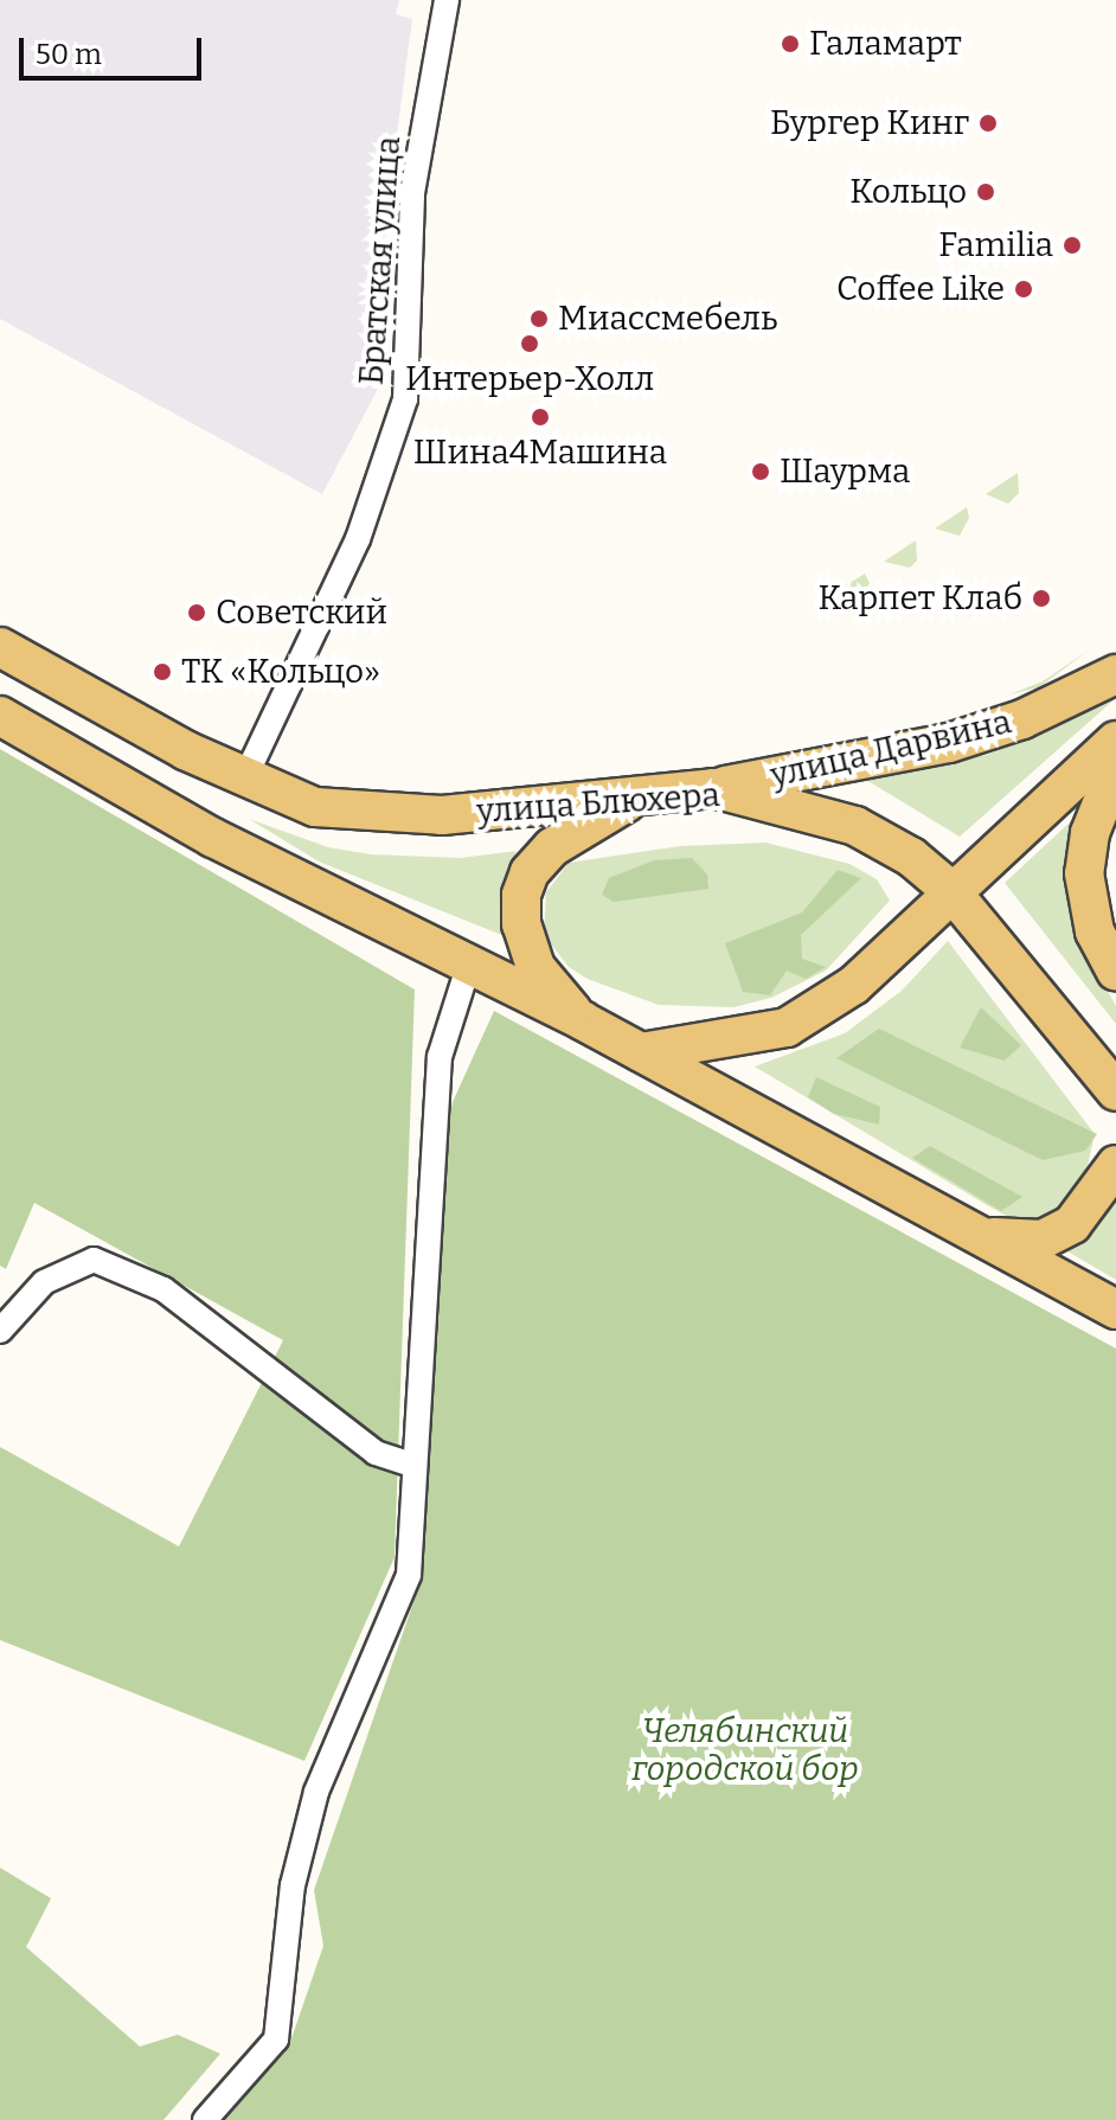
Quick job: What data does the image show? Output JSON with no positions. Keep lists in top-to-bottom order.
{
  "streets": {
    "main road": ["улица Дарвина", "улица Блюхера"],
    "street": ["Братская улица"]
  },
  "crossings": [
    ["Братская улица", "улица Блюхера"],
    ["улица Дарвина", "улица Блюхера"]
  ],
  "parks": ["Челябинский городской бор"],
  "places": [
    "Галамарт",
    "Бургер Кинг",
    "Кольцо",
    "Familia",
    "Coffee Like",
    "Миассмебель",
    "Интерьер-Холл",
    "Шина4Машина",
    "Шаурма",
    "Карпет Клаб",
    "Советский",
    "ТК «Кольцо»"
  ],
  "scale_bar": "50 m"
}
